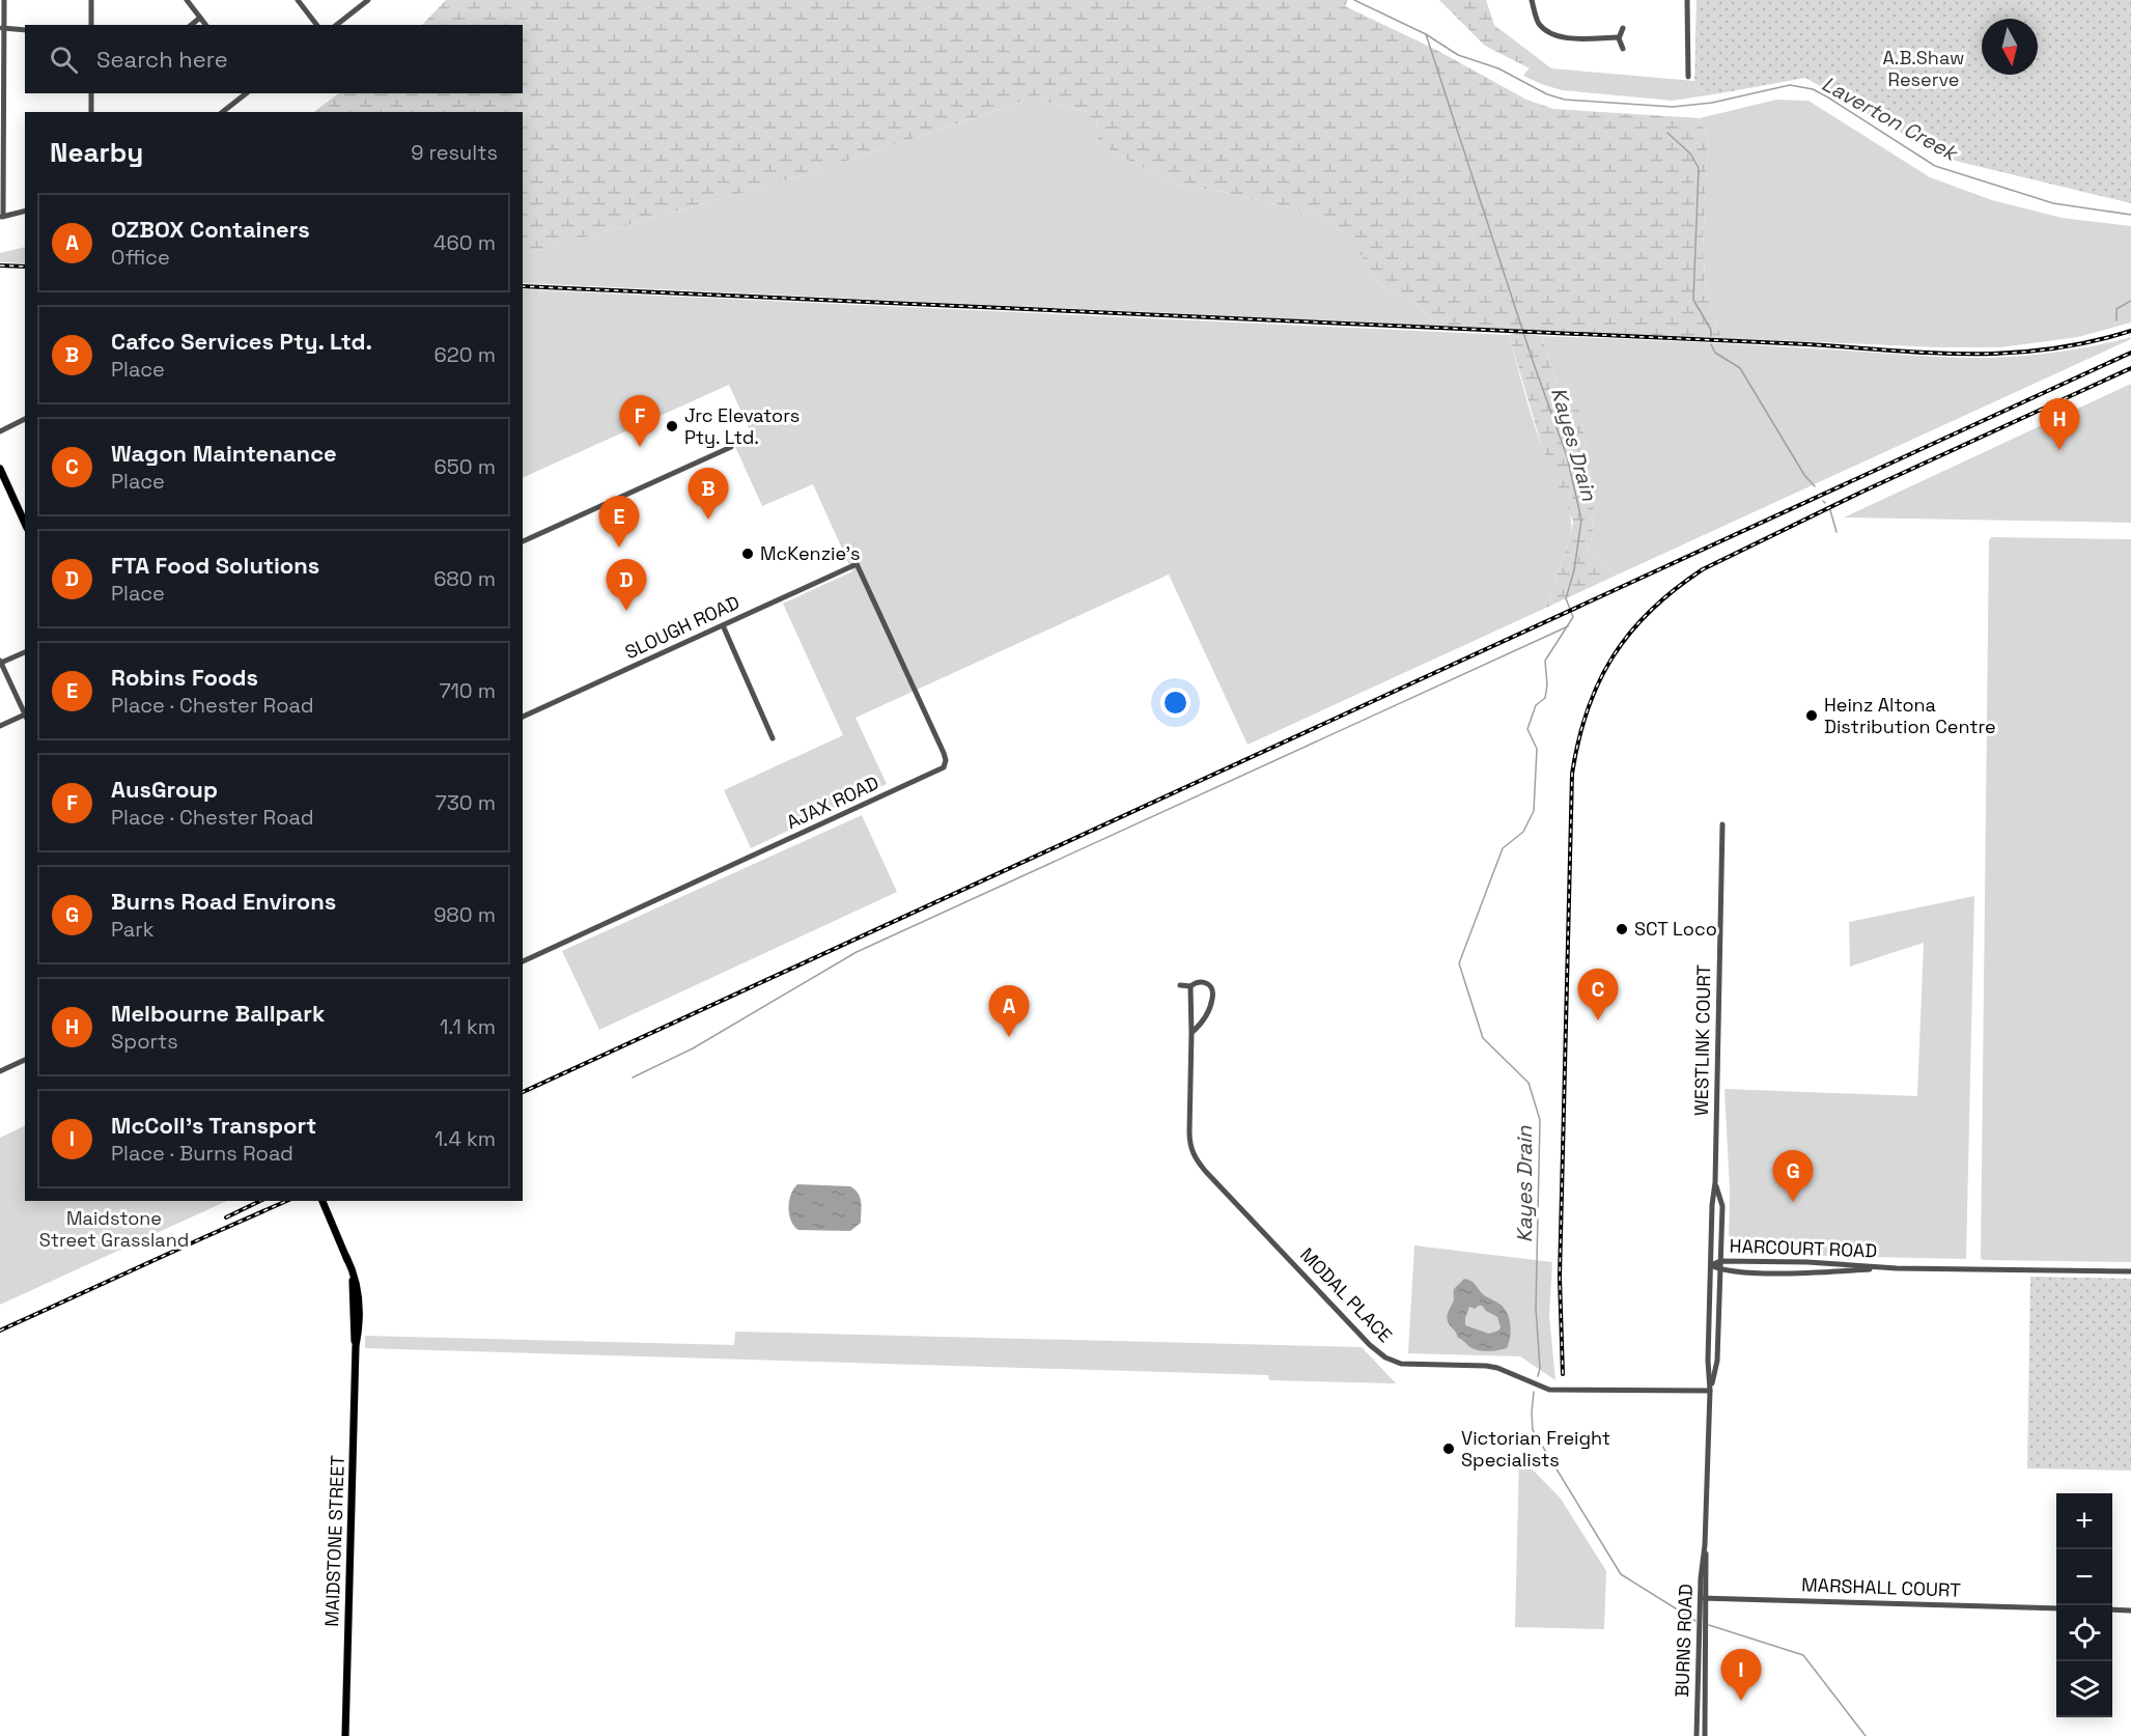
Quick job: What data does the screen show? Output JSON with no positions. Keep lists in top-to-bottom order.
{
  "streets": {
    "main road": ["MAIDSTONE STREET"],
    "street": [
      "SLOUGH ROAD",
      "AJAX ROAD",
      "WESTLINK COURT",
      "HARCOURT ROAD",
      "MODAL PLACE",
      "MARSHALL COURT",
      "BURNS ROAD"
    ]
  },
  "crossings": [
    ["SLOUGH ROAD", "AJAX ROAD"],
    ["WESTLINK COURT", "HARCOURT ROAD"],
    ["WESTLINK COURT", "BURNS ROAD"],
    ["HARCOURT ROAD", "BURNS ROAD"],
    ["MODAL PLACE", "BURNS ROAD"],
    ["MARSHALL COURT", "BURNS ROAD"]
  ],
  "water": ["Laverton Creek", "Kayes Drain"],
  "parks": ["A.B.Shaw Reserve", "Maidstone Street Grassland"],
  "places": [
    "Jrc Elevators Pty. Ltd.",
    "McKenzie's",
    "Heinz Altona Distribution Centre",
    "SCT Loco",
    "Victorian Freight Specialists"
  ],
  "north": "bottom",
  "page": {
    "search": "Search here",
    "heading": ["Nearby", "9 results"],
    "list": [
      {
        "mark": "A",
        "name": "OZBOX Containers",
        "note": "Office",
        "value": "460 m"
      },
      {
        "mark": "B",
        "name": "Cafco Services Pty. Ltd.",
        "note": "Place",
        "value": "620 m"
      },
      {
        "mark": "C",
        "name": "Wagon Maintenance",
        "note": "Place",
        "value": "650 m"
      },
      {
        "mark": "D",
        "name": "FTA Food Solutions",
        "note": "Place",
        "value": "680 m"
      },
      {
        "mark": "E",
        "name": "Robins Foods",
        "note": "Place · Chester Road",
        "value": "710 m"
      },
      {
        "mark": "F",
        "name": "AusGroup",
        "note": "Place · Chester Road",
        "value": "730 m"
      },
      {
        "mark": "G",
        "name": "Burns Road Environs",
        "note": "Park",
        "value": "980 m"
      },
      {
        "mark": "H",
        "name": "Melbourne Ballpark",
        "note": "Sports",
        "value": "1.1 km"
      },
      {
        "mark": "I",
        "name": "McColl's Transport",
        "note": "Place · Burns Road",
        "value": "1.4 km"
      }
    ],
    "pins": [
      "F",
      "H",
      "B",
      "E",
      "D",
      "C",
      "A",
      "G",
      "I"
    ],
    "map_buttons": ["+", "−"]
  }
}
